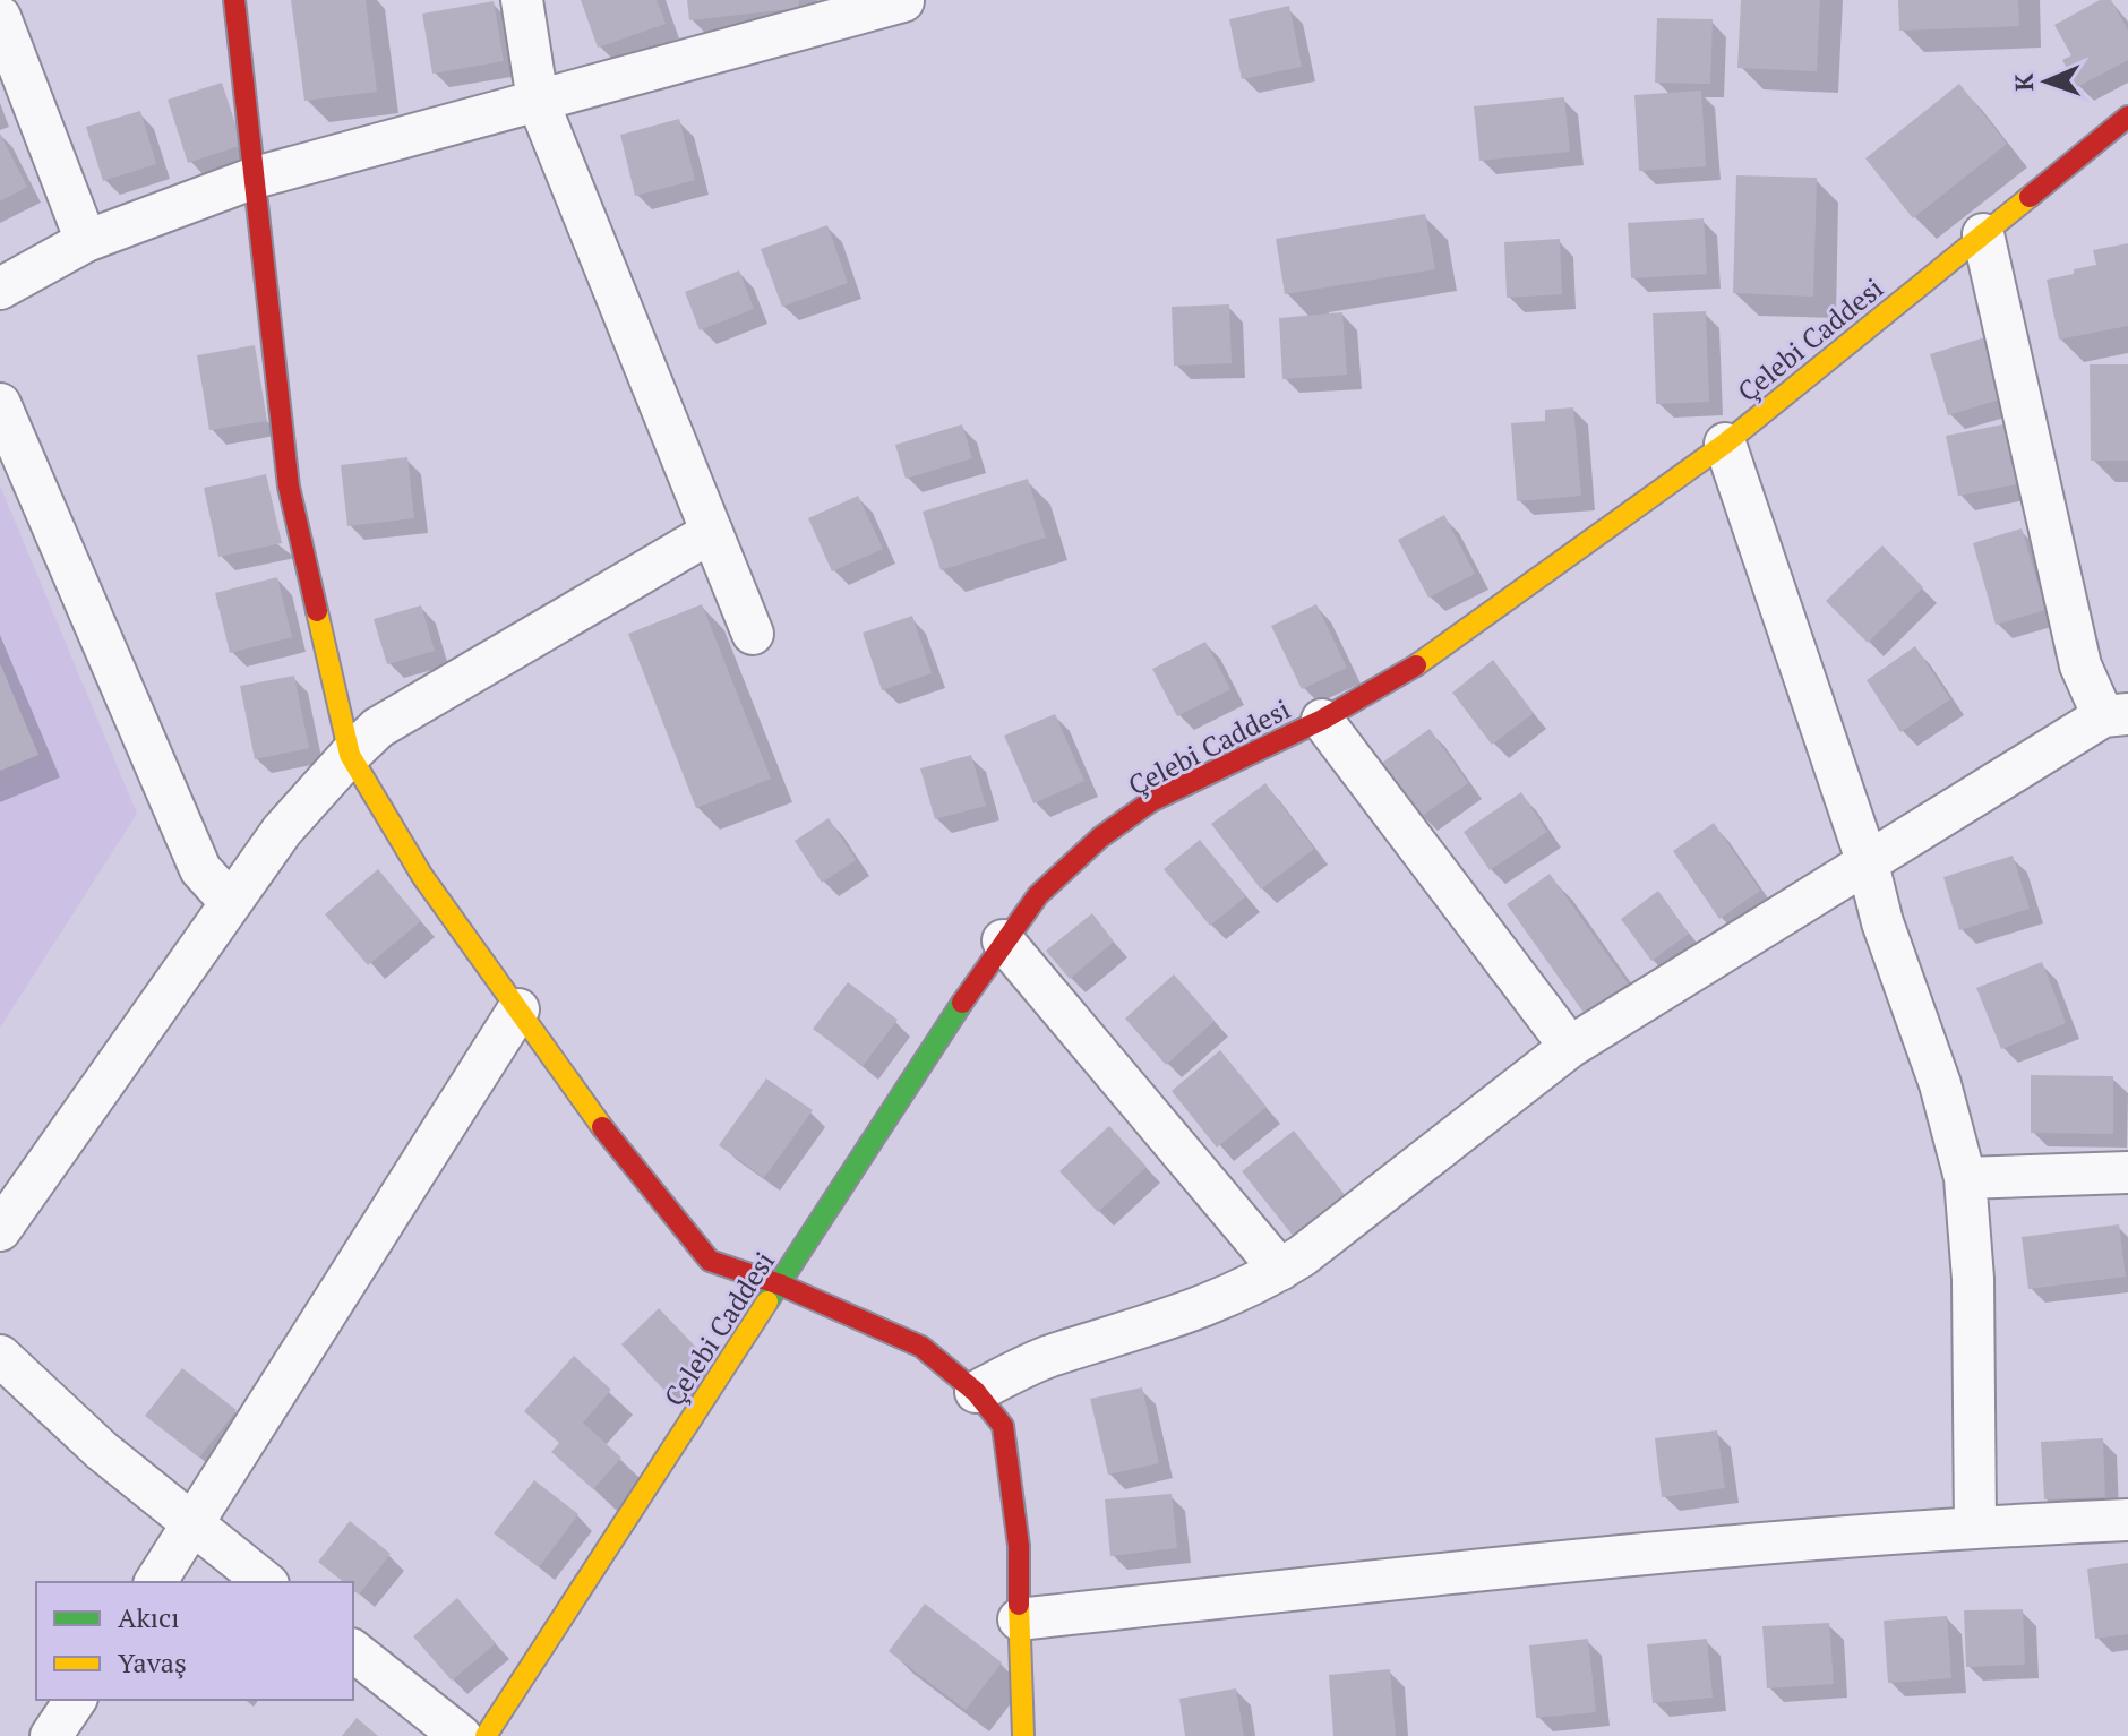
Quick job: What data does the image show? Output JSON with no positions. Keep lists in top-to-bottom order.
{
  "streets": {
    "street": ["Çelebi Caddesi"]
  },
  "legend": ["Akıcı", "Yavaş"],
  "north": "left"
}
